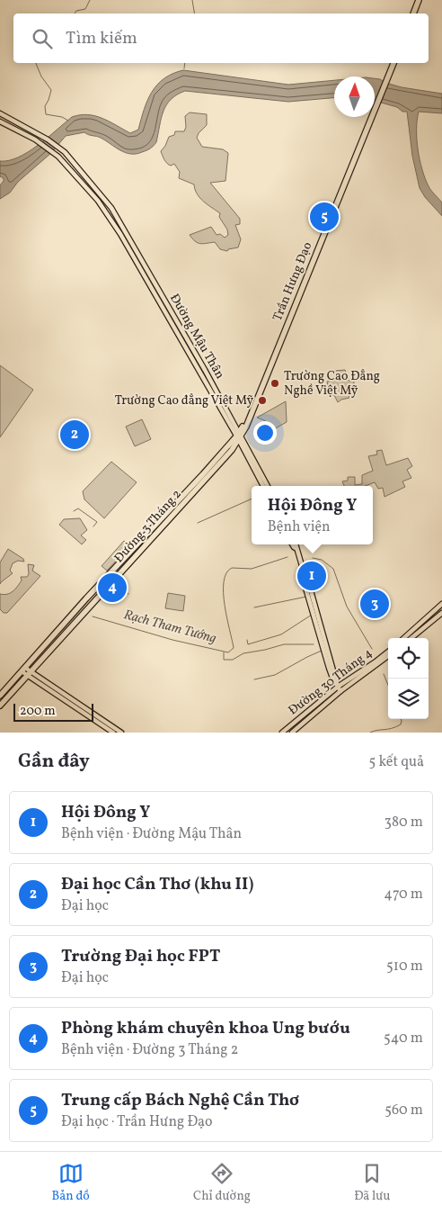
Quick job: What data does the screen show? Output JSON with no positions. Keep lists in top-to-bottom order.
{
  "streets": {
    "highway": ["Trần Hưng Đạo", "Đường 3 Tháng 2"],
    "main road": ["Đường Mậu Thân", "Đường 30 Tháng 4"]
  },
  "crossings": [
    ["Trần Hưng Đạo", "Đường Mậu Thân"],
    ["Trần Hưng Đạo", "Đường 3 Tháng 2"],
    ["Đường Mậu Thân", "Đường 3 Tháng 2"]
  ],
  "water": ["Rạch Tham Tướng"],
  "places": ["Trường Cao Đẳng Nghề Việt Mỹ", "Trường Cao đẳng Việt Mỹ"],
  "scale_bar": "200 m",
  "north": "top",
  "page": {
    "search": "Tìm kiếm",
    "pins": [
      "5",
      "2",
      "1",
      "4",
      "3"
    ],
    "popup": ["Hội Đông Y", "Bệnh viện"],
    "scale": "200 m",
    "heading": ["Gần đây", "5 kết quả"],
    "list": [
      {
        "mark": "1",
        "name": "Hội Đông Y",
        "note": "Bệnh viện · Đường Mậu Thân",
        "value": "380 m"
      },
      {
        "mark": "2",
        "name": "Đại học Cần Thơ (khu II)",
        "note": "Đại học",
        "value": "470 m"
      },
      {
        "mark": "3",
        "name": "Trường Đại học FPT",
        "note": "Đại học",
        "value": "510 m"
      },
      {
        "mark": "4",
        "name": "Phòng khám chuyên khoa Ung bướu",
        "note": "Bệnh viện · Đường 3 Tháng 2",
        "value": "540 m"
      },
      {
        "mark": "5",
        "name": "Trung cấp Bách Nghệ Cần Thơ",
        "note": "Đại học · Trần Hưng Đạo",
        "value": "560 m"
      }
    ],
    "nav": ["Bản đồ", "Chỉ đường", "Đã lưu"]
  }
}
